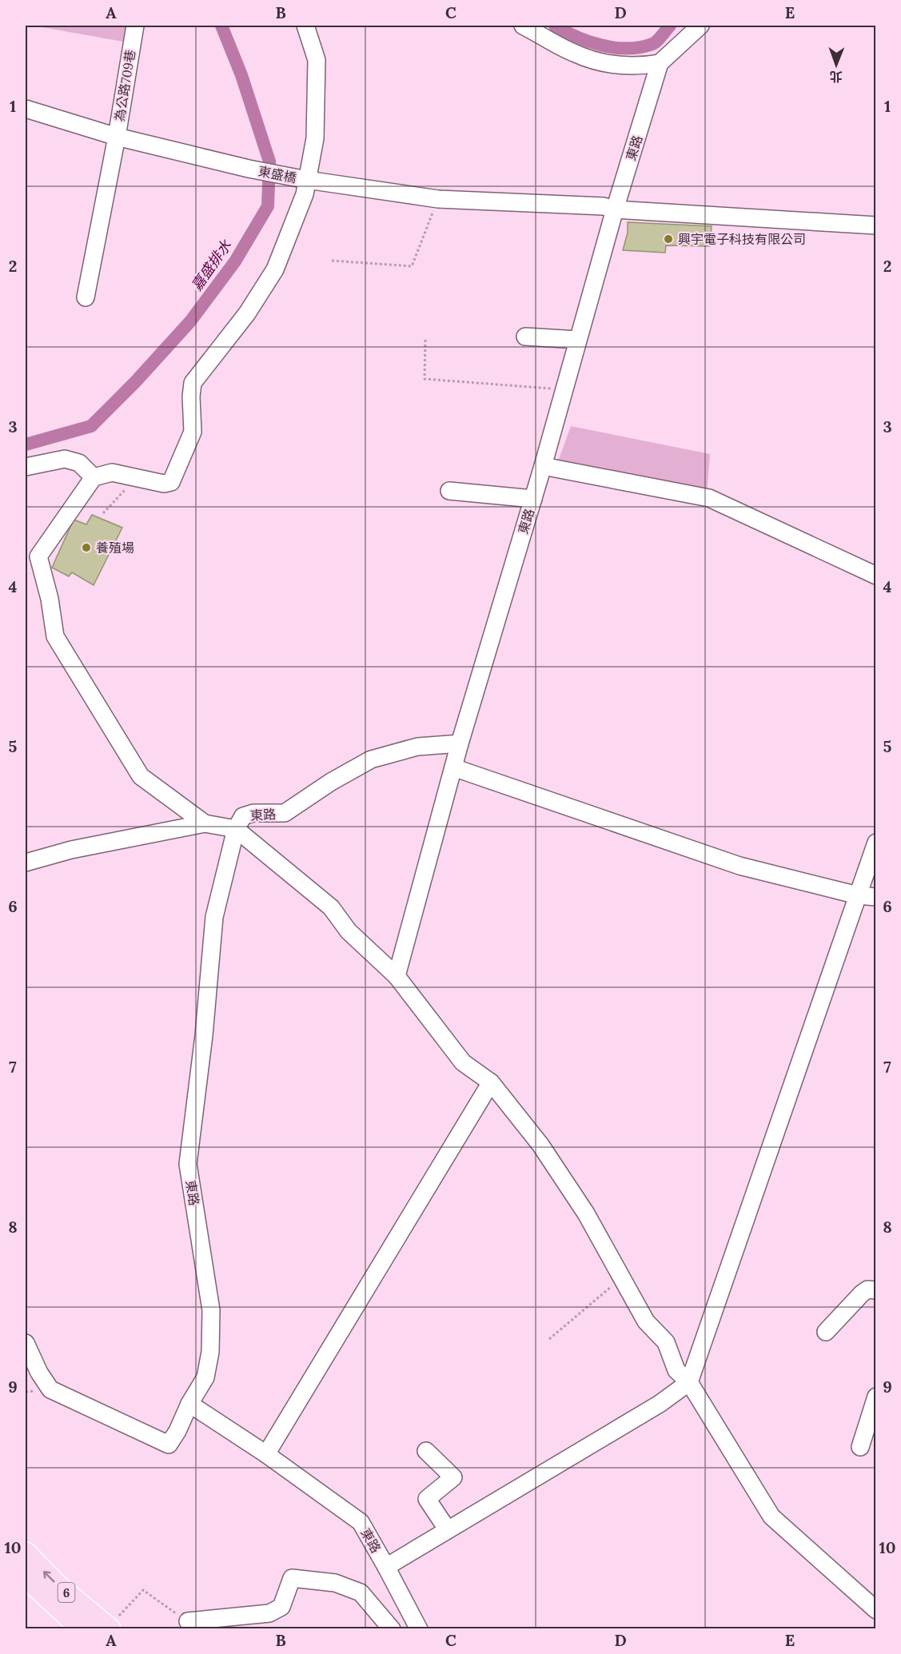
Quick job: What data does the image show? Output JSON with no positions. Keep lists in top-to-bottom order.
{
  "streets": {
    "main road": ["6"],
    "lane": ["為公路709巷", "東路", "東盛橋"]
  },
  "crossings": [
    ["為公路709巷", "東盛橋"],
    ["東路", "東盛橋"]
  ],
  "water": ["嘉盛排水"],
  "places": ["興宇電子科技有限公司", "養殖場"],
  "north": "bottom",
  "grid": {
    "columns": [
      "A",
      "B",
      "C",
      "D",
      "E"
    ],
    "rows": [
      "1",
      "2",
      "3",
      "4",
      "5",
      "6",
      "7",
      "8",
      "9",
      "10"
    ]
  }
}
